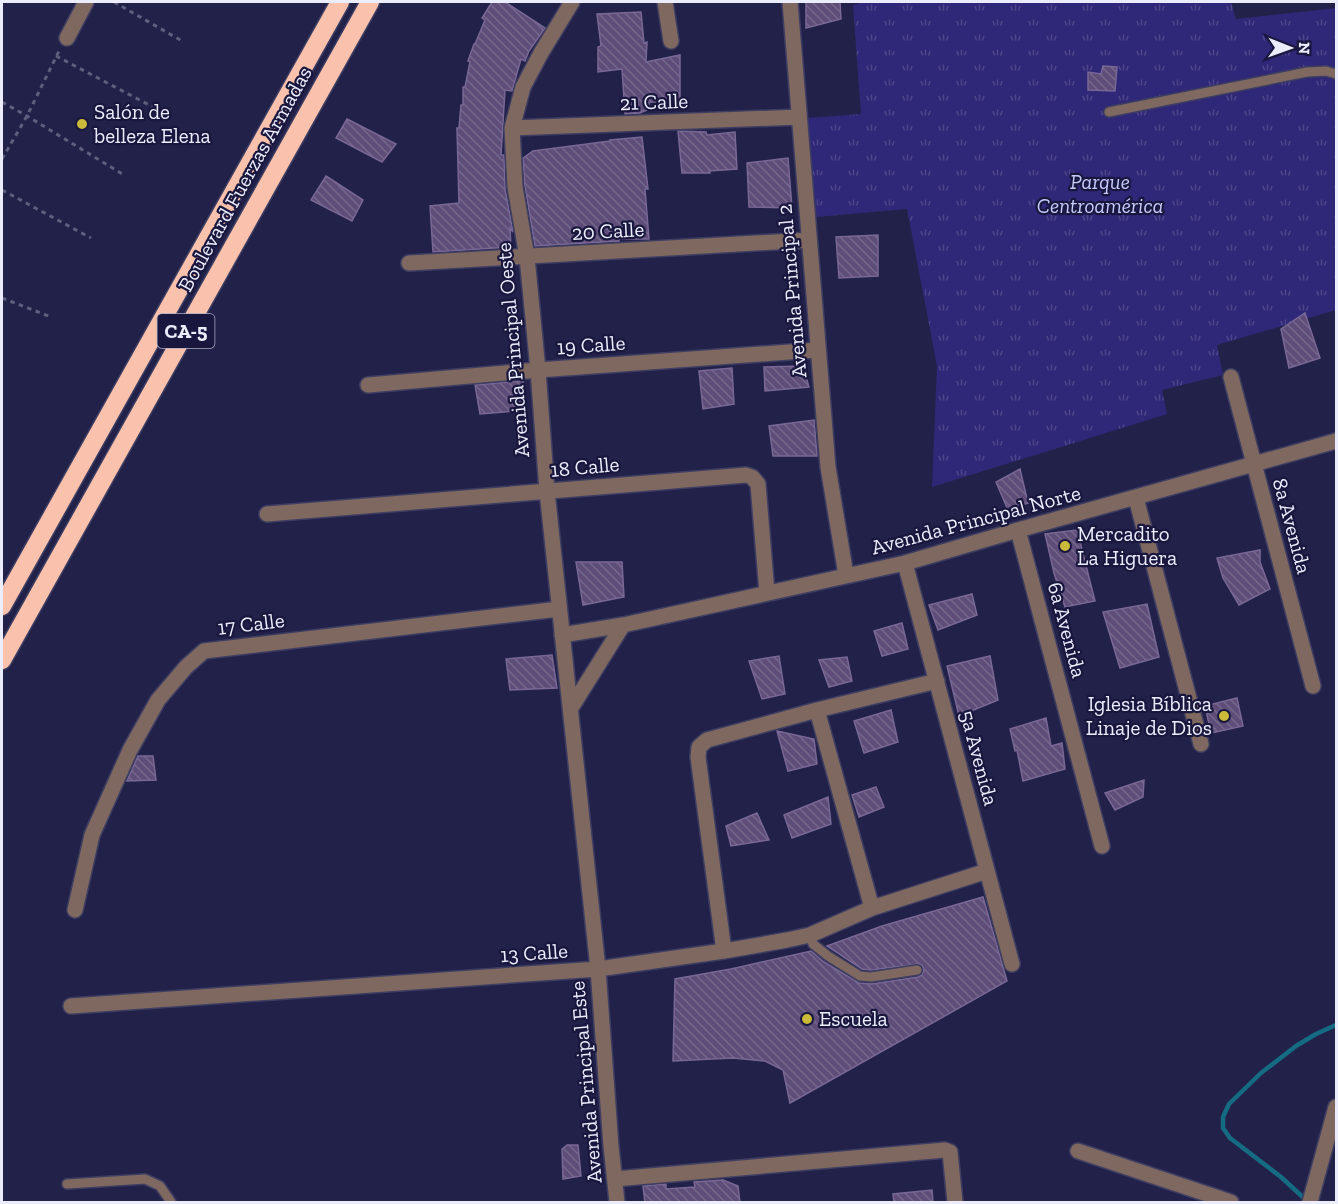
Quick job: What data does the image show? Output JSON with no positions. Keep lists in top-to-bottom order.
{
  "streets": {
    "highway": ["Boulevard Fuerzas Armadas", "CA-5"],
    "street": [
      "21 Calle",
      "20 Calle",
      "Avenida Principal 2",
      "19 Calle",
      "Avenida Principal Oeste",
      "18 Calle",
      "Avenida Principal Norte",
      "8a Avenida",
      "17 Calle",
      "6a Avenida",
      "5a Avenida",
      "13 Calle",
      "Avenida Principal Este"
    ]
  },
  "crossings": [
    ["21 Calle", "Avenida Principal 2"],
    ["21 Calle", "Avenida Principal Oeste"],
    ["20 Calle", "Avenida Principal 2"],
    ["20 Calle", "Avenida Principal Oeste"],
    ["Avenida Principal 2", "19 Calle"],
    ["Avenida Principal 2", "Avenida Principal Norte"],
    ["19 Calle", "Avenida Principal Oeste"],
    ["Avenida Principal Oeste", "18 Calle"],
    ["Avenida Principal Oeste", "Avenida Principal Norte"],
    ["Avenida Principal Oeste", "17 Calle"],
    ["Avenida Principal Oeste", "Avenida Principal Este"],
    ["18 Calle", "Avenida Principal Norte"],
    ["Avenida Principal Norte", "8a Avenida"],
    ["Avenida Principal Norte", "6a Avenida"],
    ["Avenida Principal Norte", "5a Avenida"],
    ["5a Avenida", "13 Calle"],
    ["13 Calle", "Avenida Principal Este"]
  ],
  "parks": ["Parque Centroamérica"],
  "places": [
    "Salón de belleza Elena",
    "Mercadito La Higuera",
    "Iglesia Bíblica Linaje de Dios",
    "Escuela"
  ],
  "north": "right"
}
